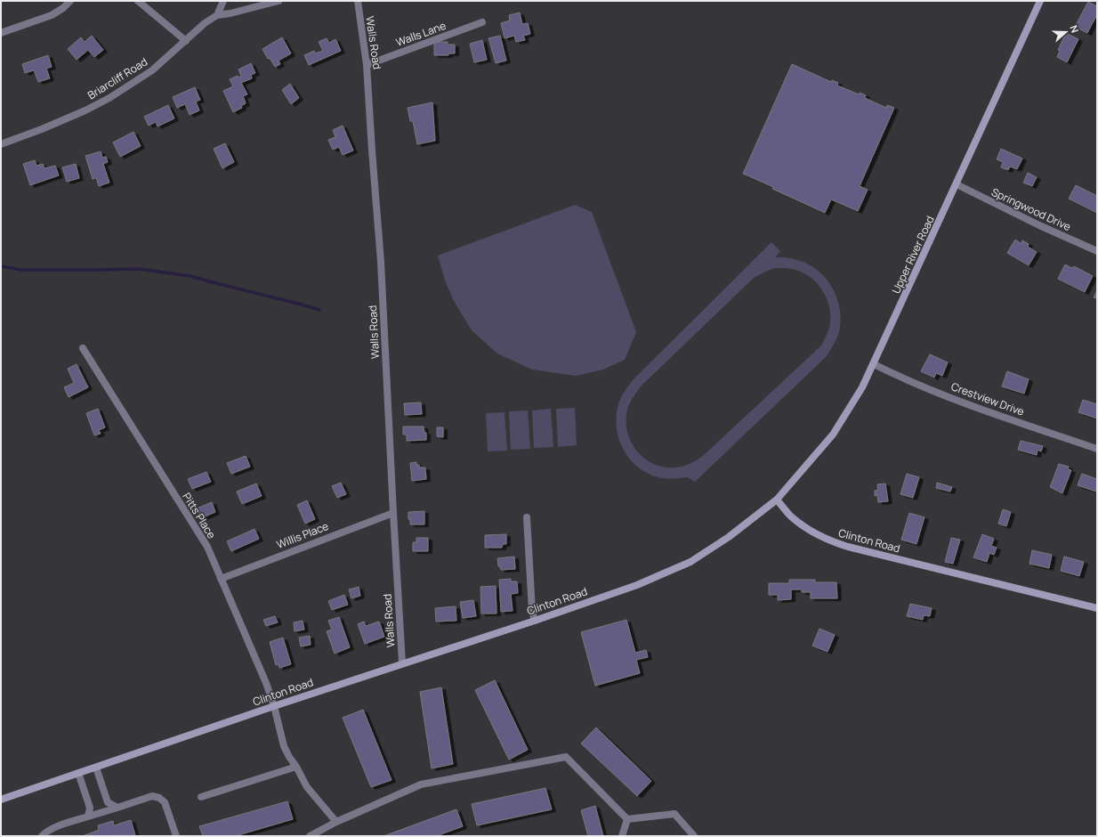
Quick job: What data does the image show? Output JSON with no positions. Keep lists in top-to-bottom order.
{
  "streets": {
    "street": [
      "Walls Lane",
      "Walls Road",
      "Briarcliff Road",
      "Springwood Drive",
      "Upper River Road",
      "Crestview Drive",
      "Pitts Place",
      "Willis Place",
      "Clinton Road"
    ]
  },
  "crossings": [
    ["Walls Lane", "Walls Road"],
    ["Walls Road", "Willis Place"],
    ["Walls Road", "Clinton Road"],
    ["Springwood Drive", "Upper River Road"],
    ["Upper River Road", "Crestview Drive"],
    ["Upper River Road", "Clinton Road"],
    ["Pitts Place", "Willis Place"],
    ["Pitts Place", "Clinton Road"]
  ],
  "north": "right"
}
